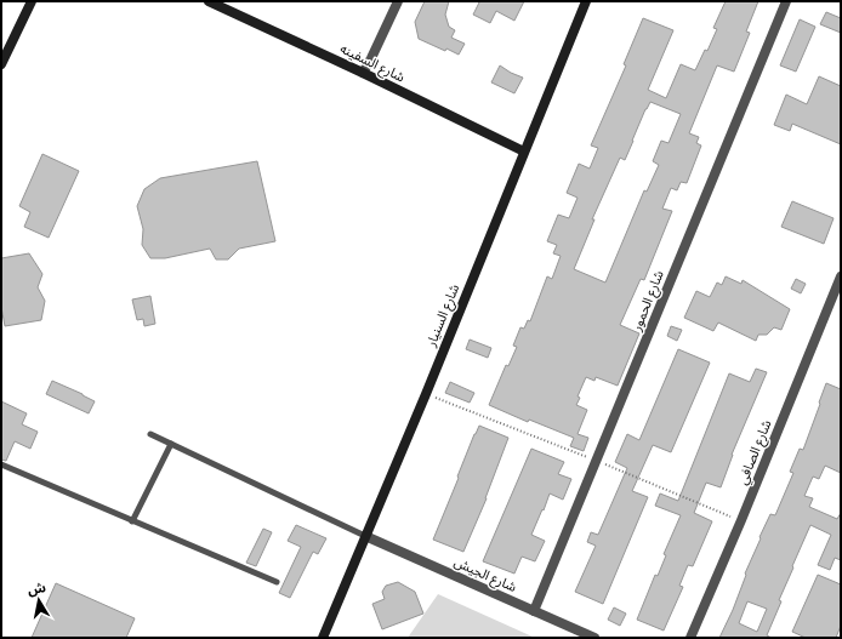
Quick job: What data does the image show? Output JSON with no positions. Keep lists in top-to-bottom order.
{
  "streets": {
    "street": [
      "شارع السفينه",
      "شارع الحمور",
      "شارع السنيار",
      "شارع الصافي",
      "شارع الجيش"
    ]
  },
  "crossings": [
    ["شارع السفينه", "شارع السنيار"],
    ["شارع الحمور", "شارع الجيش"],
    ["شارع السنيار", "شارع الجيش"]
  ],
  "north": "top"
}
